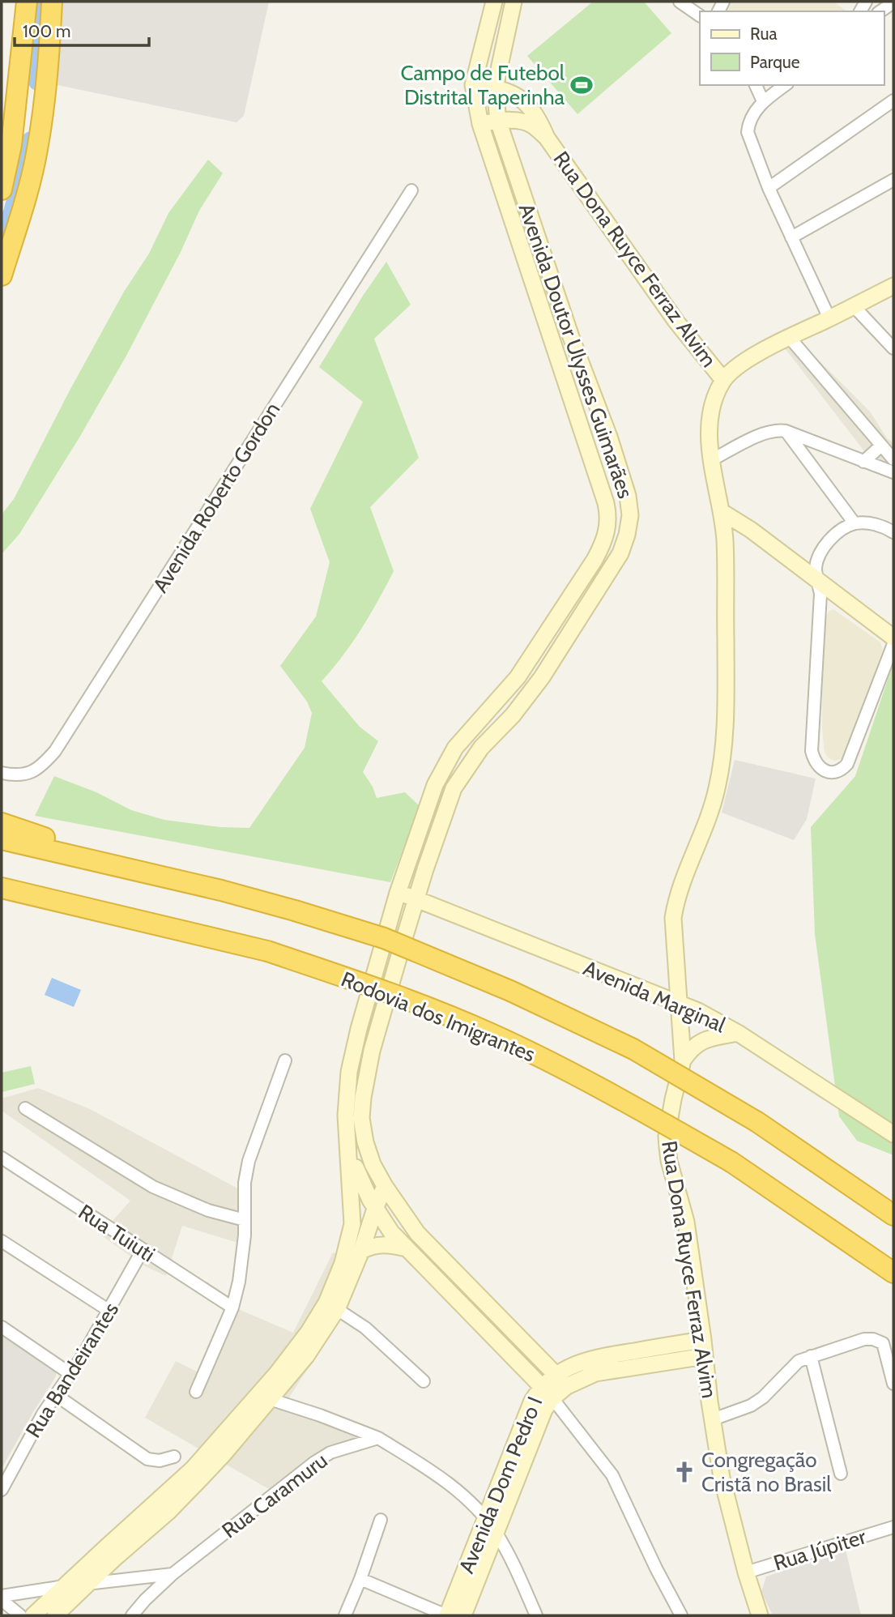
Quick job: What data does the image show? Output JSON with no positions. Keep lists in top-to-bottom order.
{
  "streets": {
    "highway": ["Rodovia dos Imigrantes"],
    "main road": [
      "Rua Dona Ruyce Ferraz Alvim",
      "Avenida Doutor Ulysses Guimarães",
      "Avenida Marginal",
      "Avenida Dom Pedro I"
    ],
    "street": [
      "Avenida Roberto Gordon",
      "Rua Tuiuti",
      "Rua Bandeirantes",
      "Rua Caramuru",
      "Rua Júpiter"
    ]
  },
  "crossings": [
    ["Rua Dona Ruyce Ferraz Alvim", "Avenida Doutor Ulysses Guimarães"],
    ["Rua Dona Ruyce Ferraz Alvim", "Avenida Marginal"],
    ["Rua Dona Ruyce Ferraz Alvim", "Avenida Dom Pedro I"],
    ["Rua Dona Ruyce Ferraz Alvim", "Rua Júpiter"],
    ["Avenida Doutor Ulysses Guimarães", "Avenida Marginal"],
    ["Avenida Doutor Ulysses Guimarães", "Avenida Dom Pedro I"],
    ["Rua Tuiuti", "Rua Bandeirantes"]
  ],
  "places": {
    "sports": ["Campo de Futebol Distrital Taperinha"],
    "church": ["Congregação Cristã no Brasil"]
  },
  "legend": ["Rua", "Parque"],
  "scale_bar": "100 m"
}
